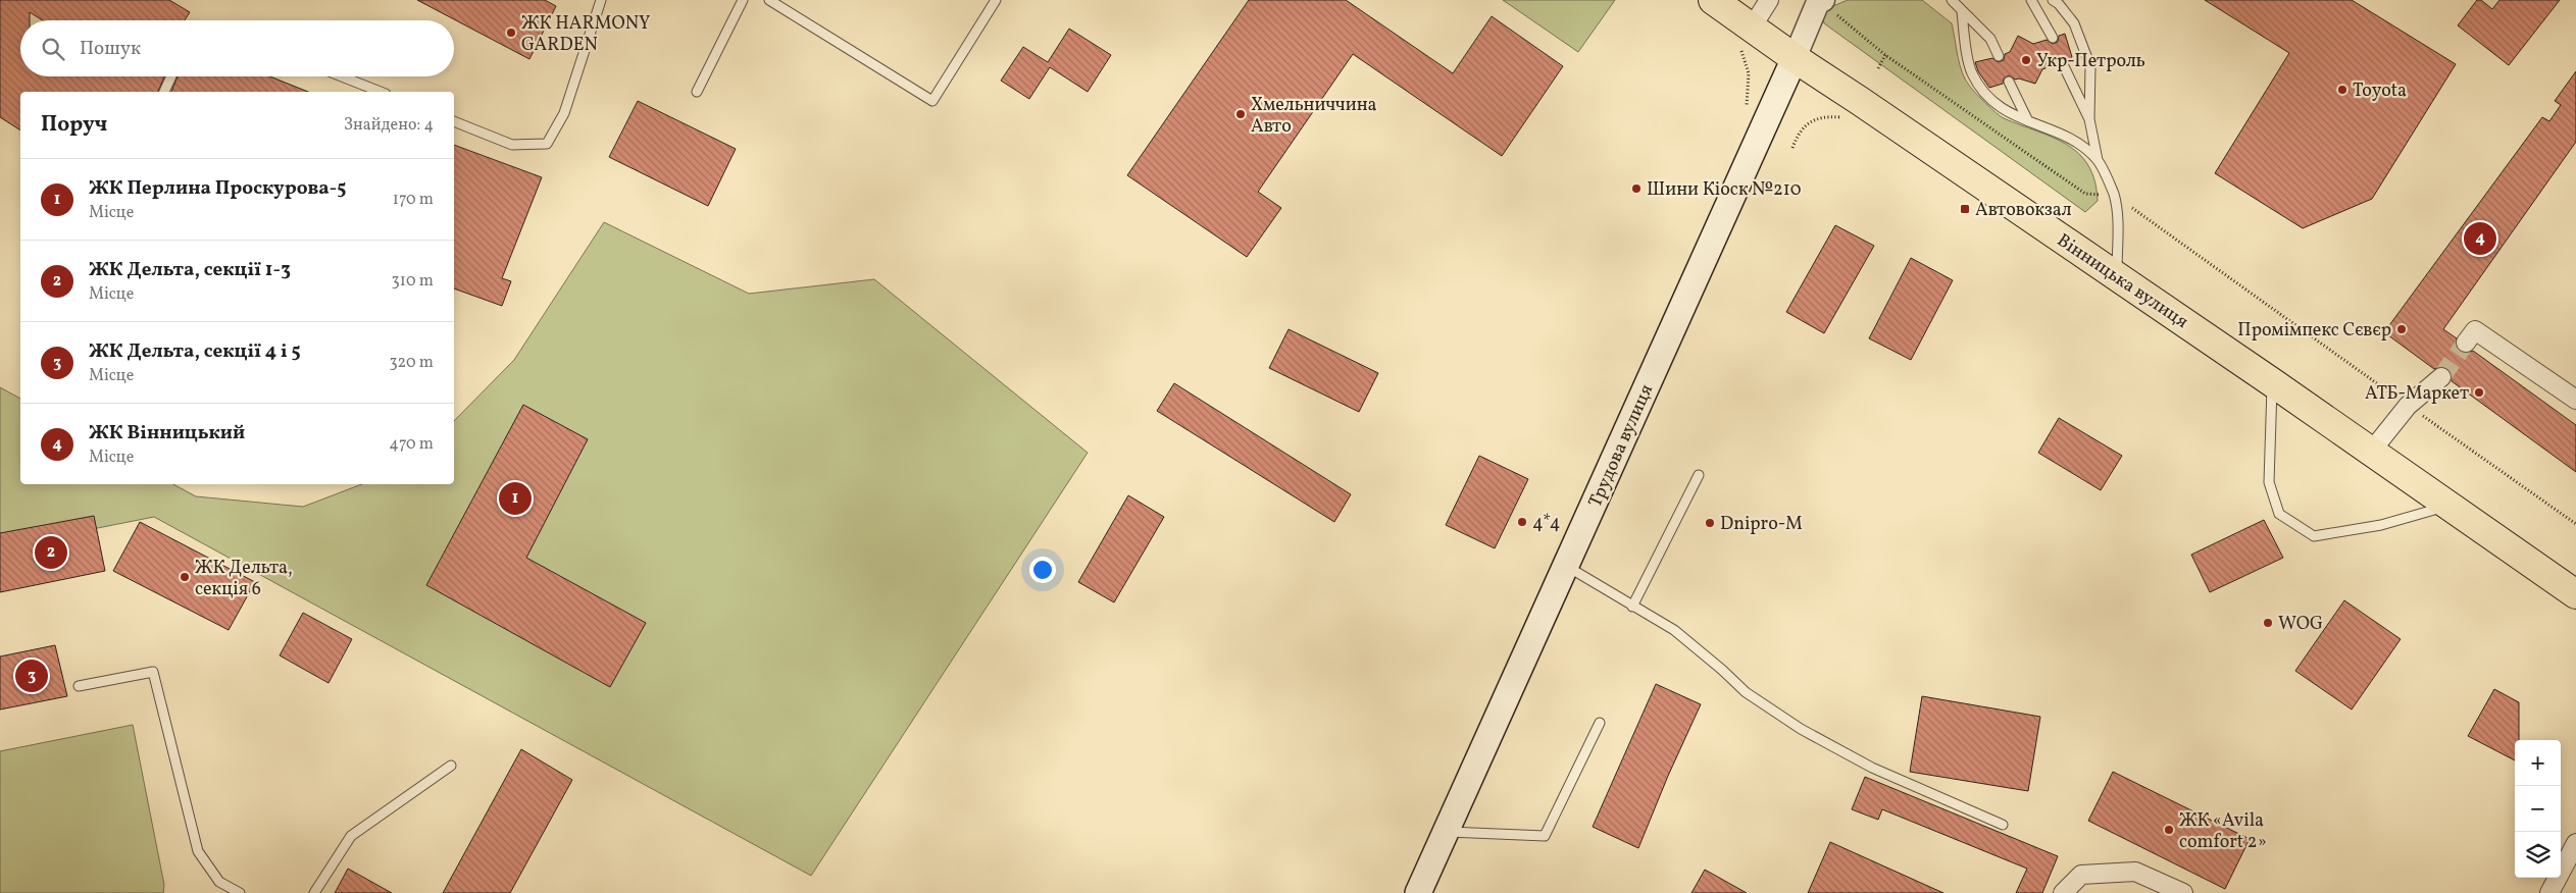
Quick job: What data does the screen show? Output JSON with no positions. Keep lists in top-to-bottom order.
{
  "streets": {
    "main road": ["Вінницька вулиця", "Трудова вулиця"]
  },
  "crossings": [
    ["Вінницька вулиця", "Трудова вулиця"]
  ],
  "places": {
    "other": [
      "ЖК HARMONY GARDEN",
      "Укр-Петроль",
      "Toyota",
      "Хмельниччина Авто",
      "Шини Кіоск №210",
      "Промімпекс Сєвєр",
      "АТБ-Маркет",
      "4*4",
      "Dnipro-M",
      "ЖК Дельта, секція 6",
      "WOG",
      "ЖК «Avila comfort 2»"
    ],
    "transit": ["Автовокзал"]
  },
  "page": {
    "search": "Пошук",
    "heading": ["Поруч", "Знайдено: 4"],
    "list": [
      {
        "mark": "1",
        "name": "ЖК Перлина Проскурова-5",
        "note": "Місце",
        "value": "170 m"
      },
      {
        "mark": "2",
        "name": "ЖК Дельта, секції 1-3",
        "note": "Місце",
        "value": "310 m"
      },
      {
        "mark": "3",
        "name": "ЖК Дельта, секції 4 і 5",
        "note": "Місце",
        "value": "320 m"
      },
      {
        "mark": "4",
        "name": "ЖК Вінницький",
        "note": "Місце",
        "value": "470 m"
      }
    ],
    "pins": [
      "4",
      "1",
      "2",
      "3"
    ],
    "map_buttons": ["+", "−"]
  }
}
